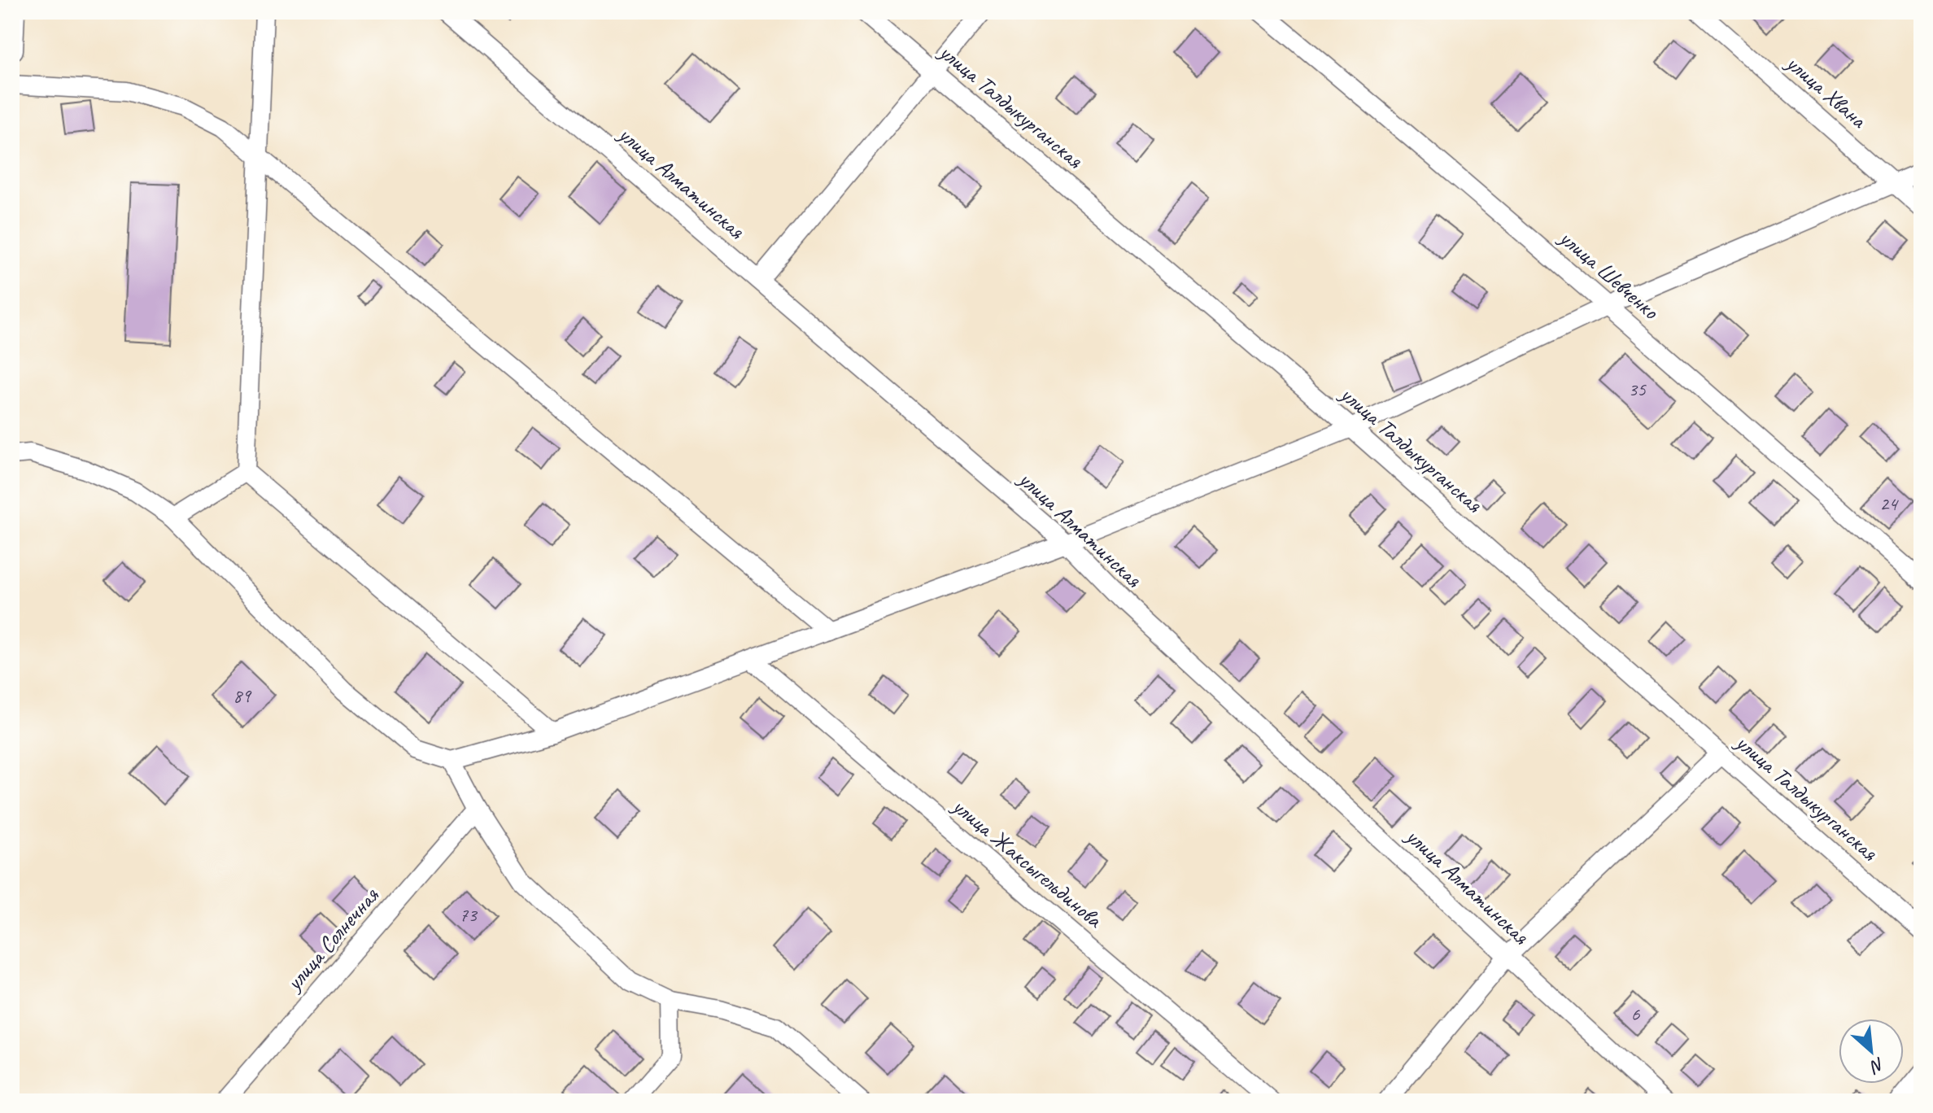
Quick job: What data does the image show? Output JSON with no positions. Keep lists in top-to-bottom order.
{
  "streets": {
    "street": [
      "улица Хвана",
      "улица Талдыкурганская",
      "улица Алматинская",
      "улица Шевченко",
      "улица Жаксыгельдинова",
      "улица Солнечная"
    ]
  },
  "house_numbers": [
    "35",
    "24",
    "89",
    "73",
    "6"
  ],
  "north": "bottom right"
}
